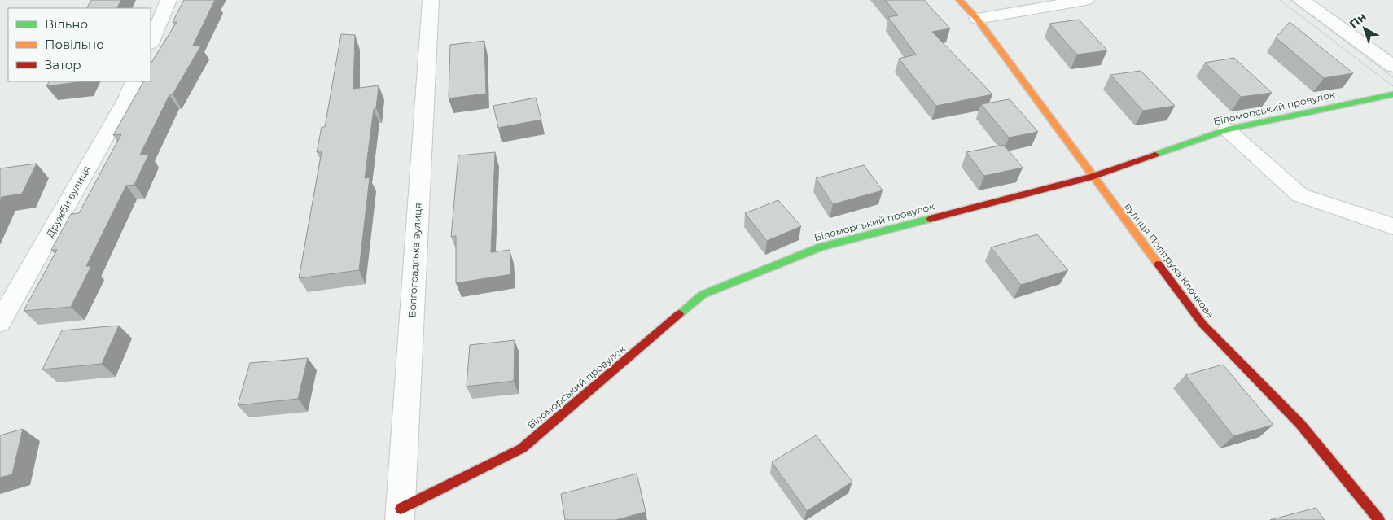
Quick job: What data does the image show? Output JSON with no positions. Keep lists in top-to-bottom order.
{
  "streets": {
    "street": [
      "Біломорський провулок",
      "Дружби вулиця",
      "Волгоградська вулиця",
      "вулиця Політрука Клочкова"
    ]
  },
  "crossings": [
    ["Біломорський провулок", "Волгоградська вулиця"],
    ["Біломорський провулок", "вулиця Політрука Клочкова"]
  ],
  "legend": ["Вільно", "Повільно", "Затор"],
  "north": "top left"
}
